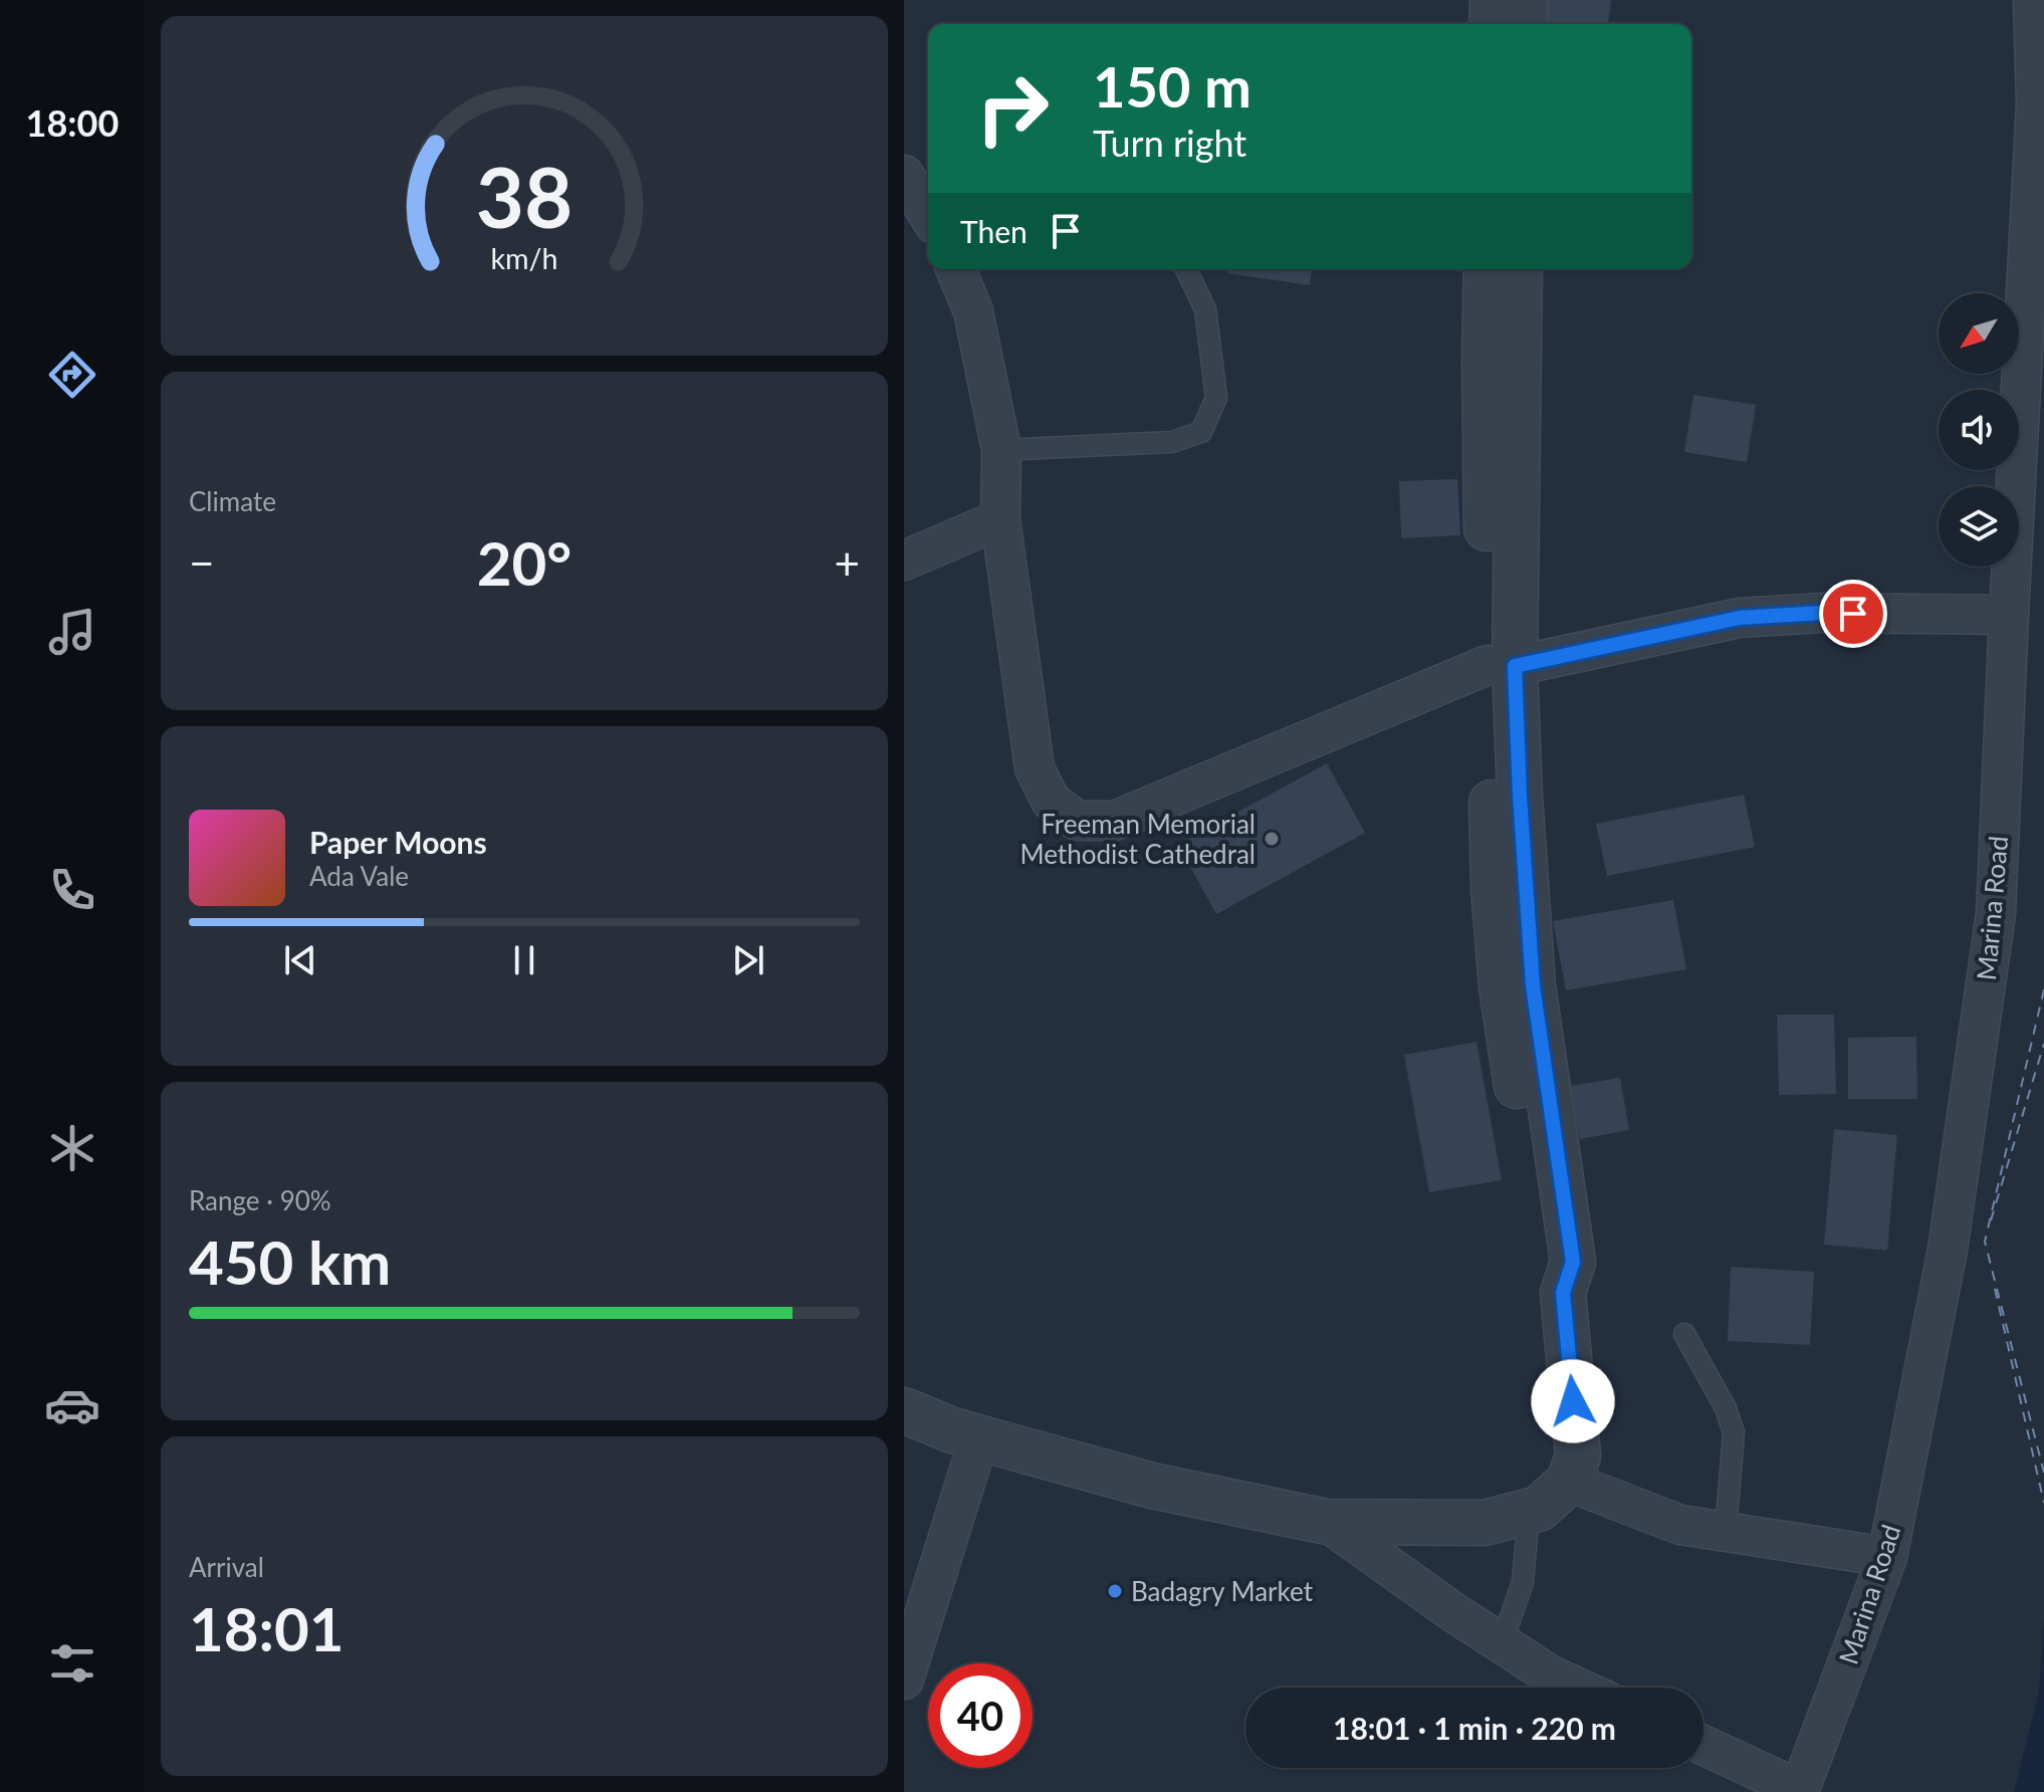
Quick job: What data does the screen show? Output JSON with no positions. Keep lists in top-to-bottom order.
{
  "streets": {
    "street": ["Marina Road"]
  },
  "places": ["Freeman Memorial Methodist Cathedral", "Badagry Market"],
  "north": "bottom left",
  "page": {
    "tabs": "18:00",
    "turn": ["150 m", "Turn right"],
    "then": "Then",
    "tile": [
      "Climate",
      ["Range · 90%", "450 km"],
      ["Arrival", "18:01"]
    ],
    "heat": ["−", "20°", "+"],
    "song": ["Paper Moons", "Ada Vale"],
    "limit": "40",
    "trip": "18:01 · 1 min · 220 m",
    "gauge": ["38", "km/h"]
  }
}
